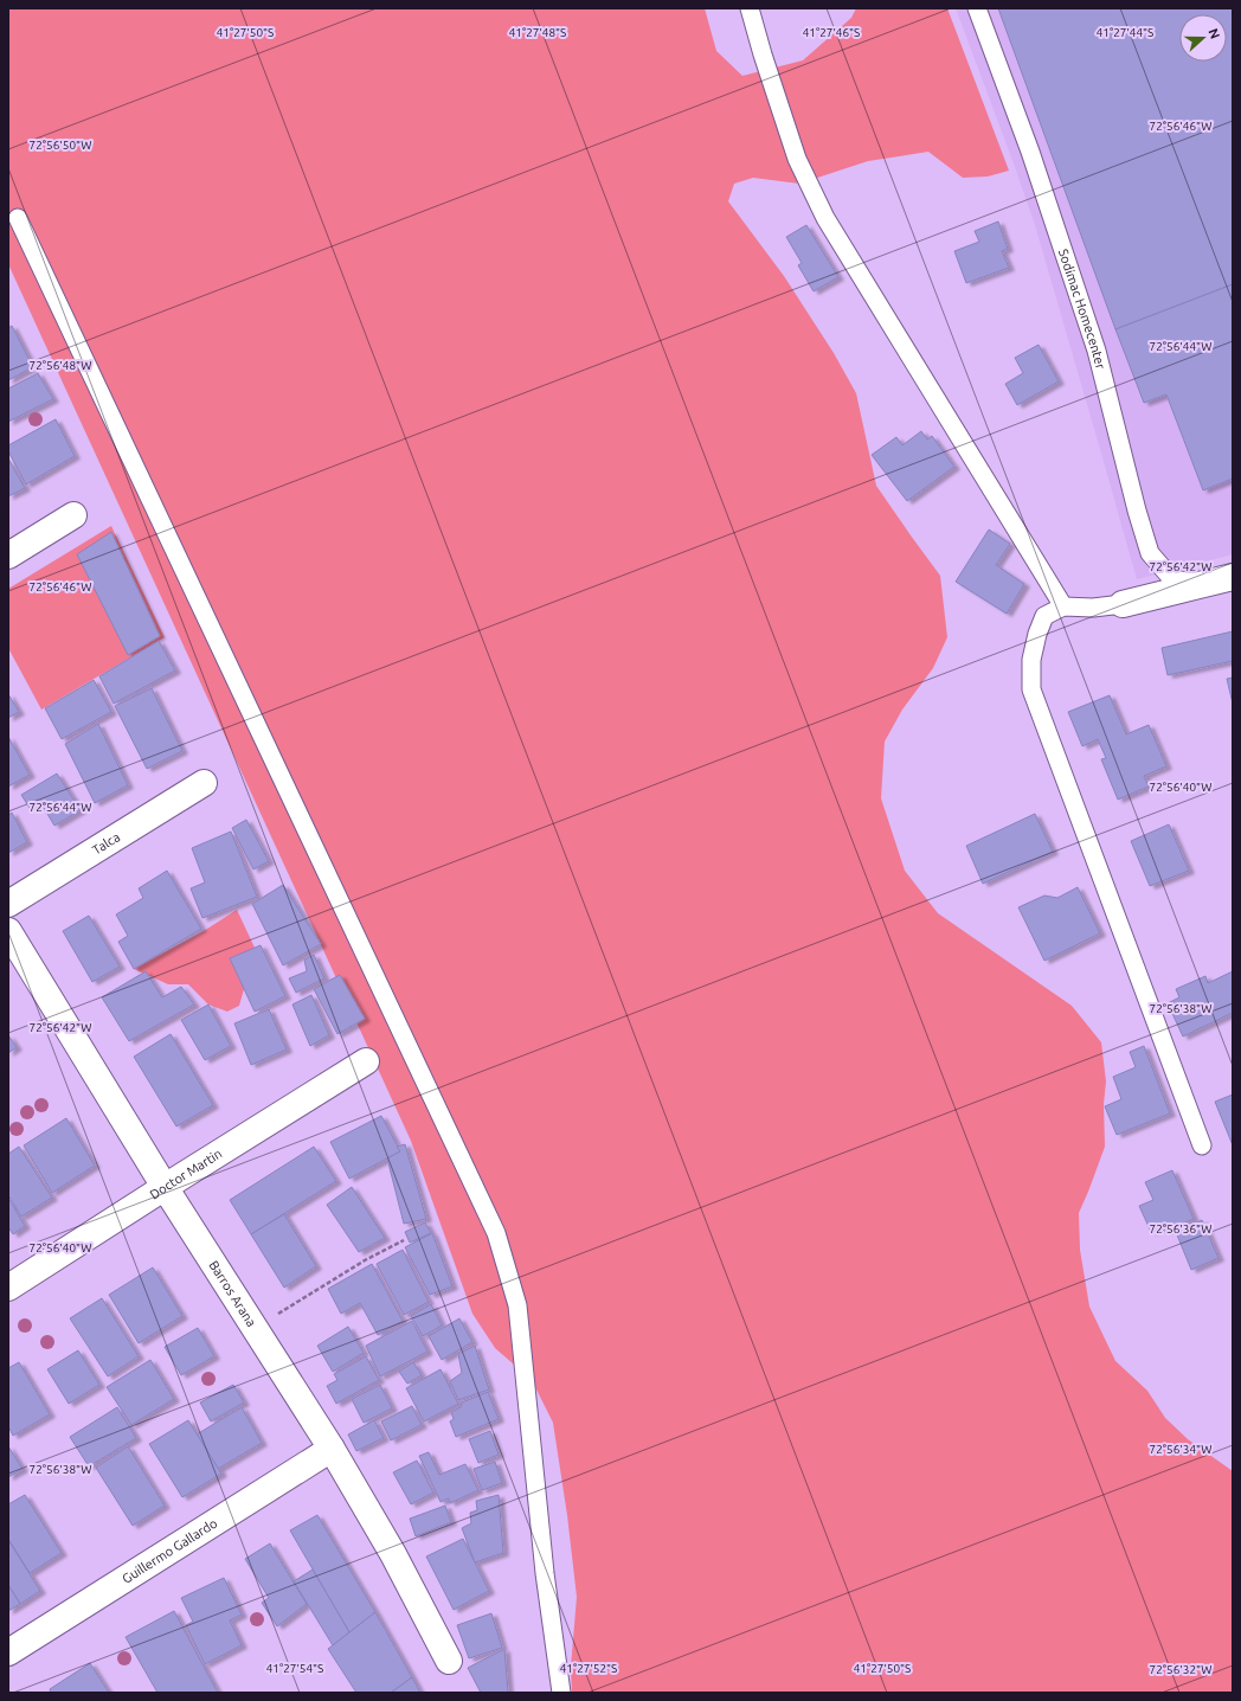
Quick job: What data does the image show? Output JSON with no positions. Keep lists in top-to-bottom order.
{
  "streets": {
    "street": [
      "Talca",
      "Doctor Martin",
      "Barros Arana",
      "Guillermo Gallardo"
    ],
    "lane": ["Sodimac Homecenter"]
  },
  "crossings": [
    ["Doctor Martin", "Barros Arana"],
    ["Barros Arana", "Guillermo Gallardo"]
  ],
  "north": "right",
  "coordinates": [
    "41°27'50\"S",
    "41°27'48\"S",
    "41°27'44\"S",
    "41°27'46\"S",
    "72°56'46\"W",
    "72°56'50\"W",
    "72°56'44\"W",
    "72°56'48\"W",
    "72°56'42\"W",
    "72°56'40\"W",
    "72°56'38\"W",
    "72°56'36\"W",
    "72°56'34\"W",
    "41°27'54\"S",
    "41°27'52\"S",
    "72°56'32\"W"
  ]
}
